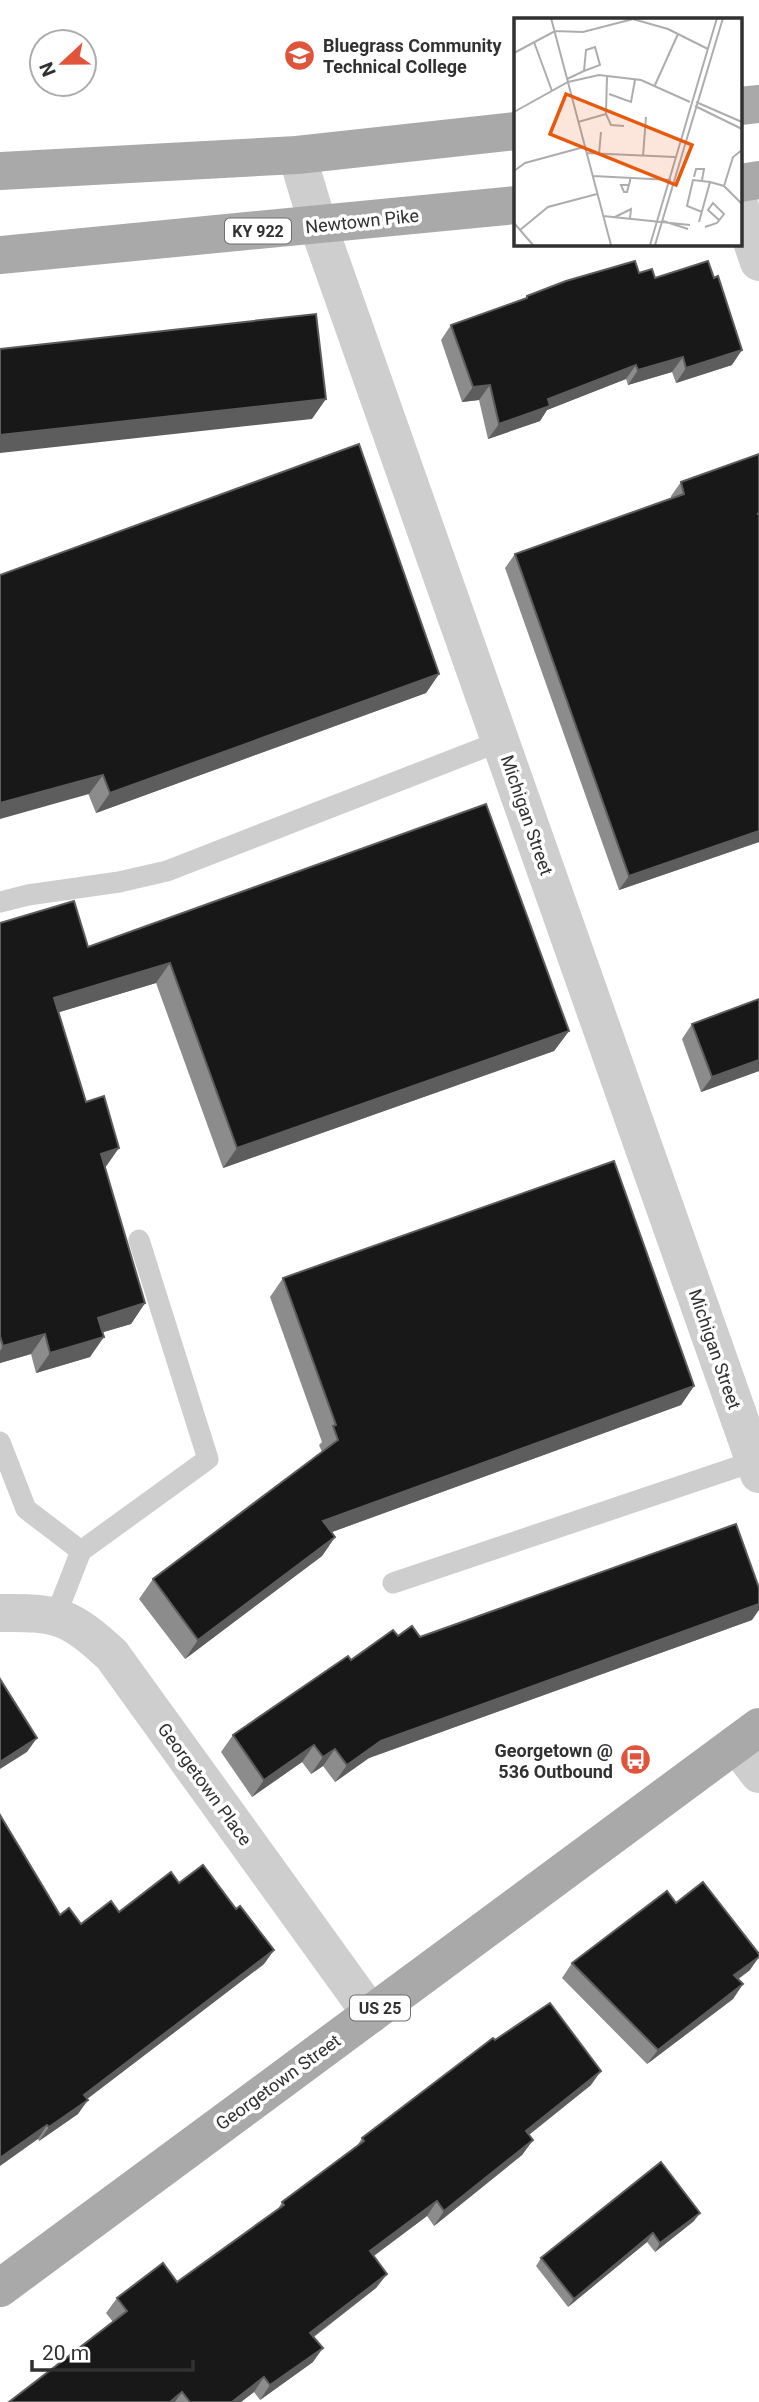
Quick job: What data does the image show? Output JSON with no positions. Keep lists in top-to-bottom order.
{
  "streets": {
    "main road": [
      "Newtown Pike",
      "KY 922",
      "US 25",
      "Georgetown Street"
    ],
    "street": ["Michigan Street", "Georgetown Place"]
  },
  "crossings": [
    ["Newtown Pike", "Michigan Street"],
    ["Georgetown Place", "Georgetown Street"]
  ],
  "places": {
    "school or university": ["Bluegrass Community Technical College"],
    "bus stop": ["Georgetown @ 536 Outbound"]
  },
  "scale_bar": "20 m",
  "north": "left"
}
